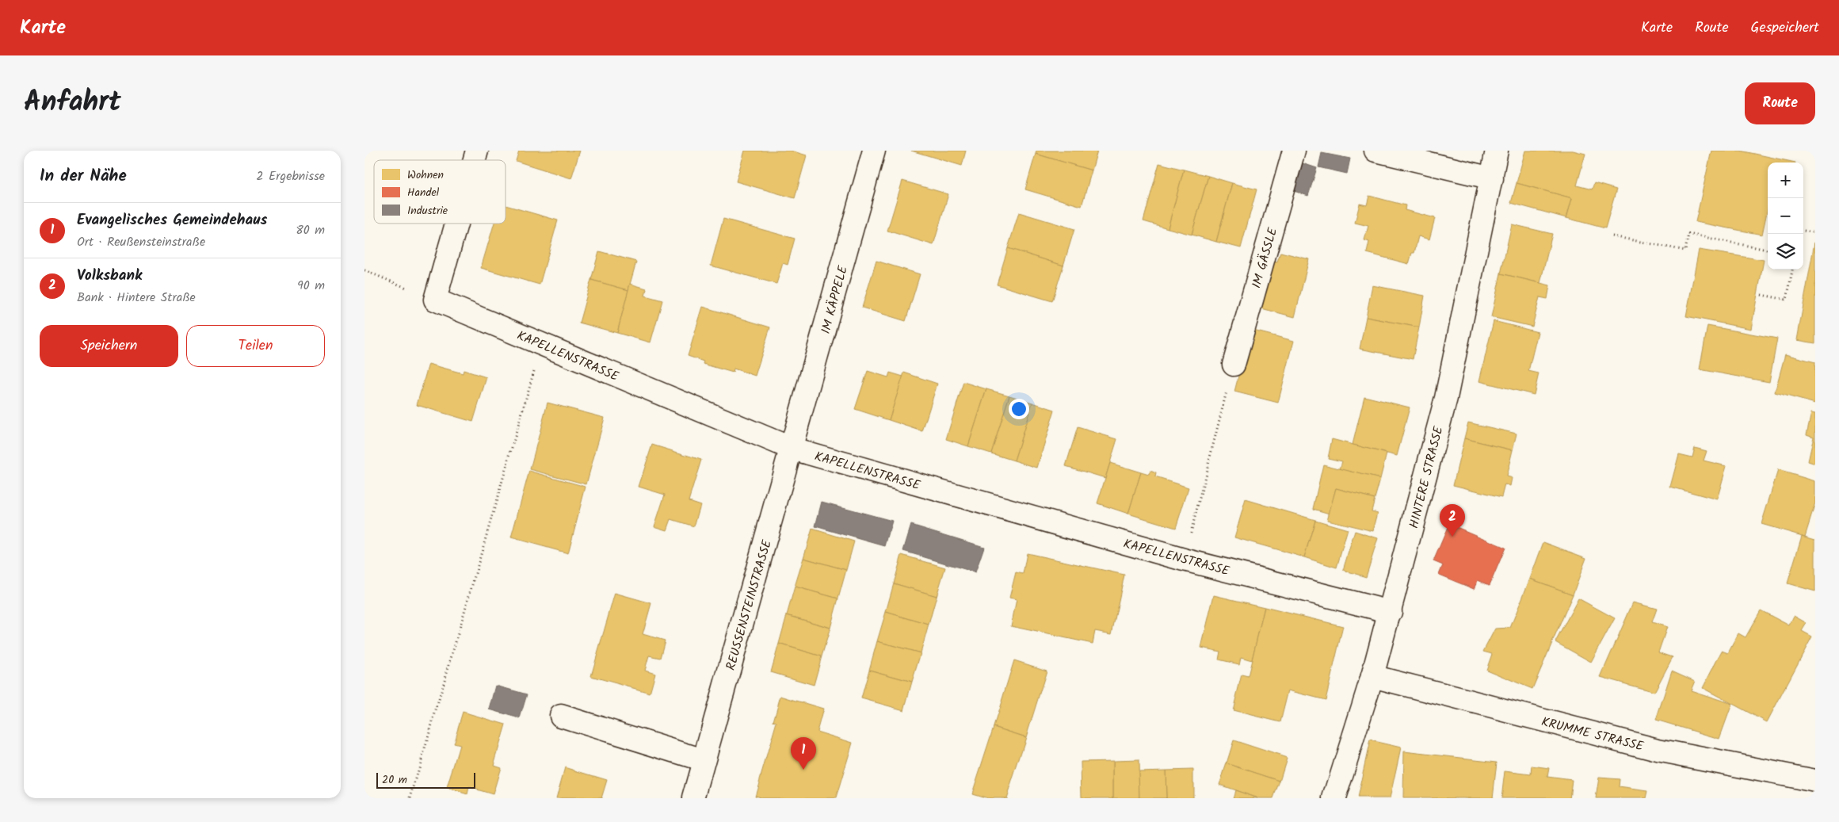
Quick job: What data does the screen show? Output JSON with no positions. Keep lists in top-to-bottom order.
{
  "streets": {
    "street": [
      "IM GÄSSLE",
      "IM KÄPPELE",
      "KAPELLENSTRASSE",
      "HINTERE STRASSE",
      "REUSSENSTEINSTRASSE",
      "KRUMME STRASSE"
    ]
  },
  "crossings": [
    ["IM KÄPPELE", "KAPELLENSTRASSE"],
    ["IM KÄPPELE", "REUSSENSTEINSTRASSE"],
    ["KAPELLENSTRASSE", "HINTERE STRASSE"],
    ["KAPELLENSTRASSE", "REUSSENSTEINSTRASSE"],
    ["HINTERE STRASSE", "KRUMME STRASSE"]
  ],
  "legend": ["Wohnen", "Handel", "Industrie"],
  "scale_bar": "20 m",
  "page": {
    "header": "Karte",
    "nav": ["Karte", "Route", "Gespeichert"],
    "title": "Anfahrt",
    "buttons": [
      "Route",
      ["Speichern", "Teilen"]
    ],
    "heading": ["In der Nähe", "2 Ergebnisse"],
    "map_buttons": ["+", "−"],
    "list": [
      {
        "mark": "1",
        "name": "Evangelisches Gemeindehaus",
        "note": "Ort · Reußensteinstraße",
        "value": "80 m"
      },
      {
        "mark": "2",
        "name": "Volksbank",
        "note": "Bank · Hintere Straße",
        "value": "90 m"
      }
    ],
    "pins": ["2", "1"],
    "scale": "20 m"
  }
}
